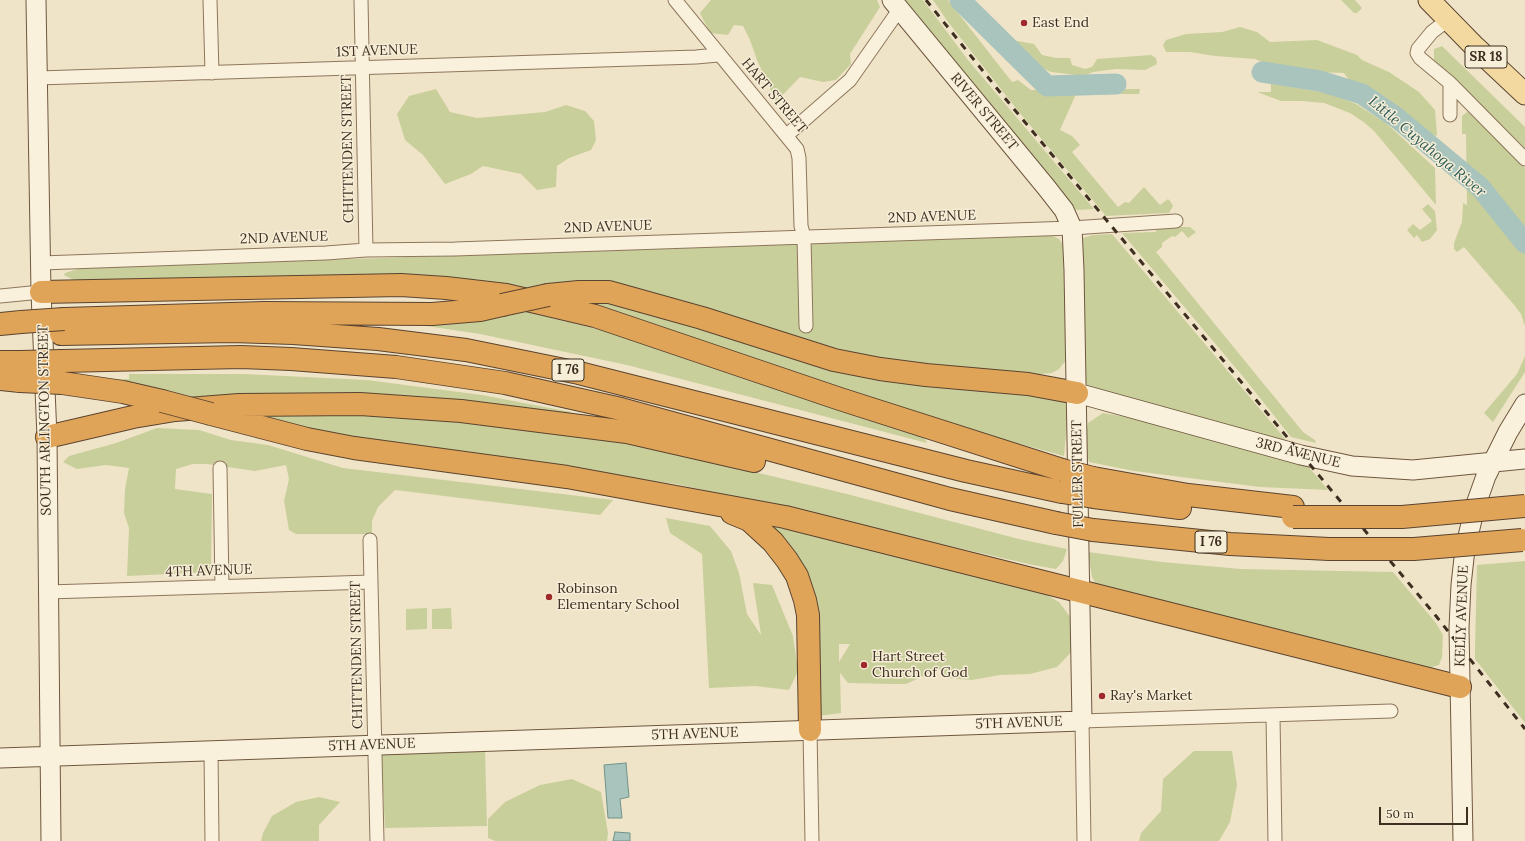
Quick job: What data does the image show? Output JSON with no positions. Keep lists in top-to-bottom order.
{
  "streets": {
    "highway": ["I 76"],
    "main road": ["SR 18"],
    "street": [
      "1ST AVENUE",
      "HART STREET",
      "RIVER STREET",
      "CHITTENDEN STREET",
      "2ND AVENUE",
      "SOUTH ARLINGTON STREET",
      "3RD AVENUE",
      "FULLER STREET",
      "4TH AVENUE",
      "KELLY AVENUE",
      "5TH AVENUE"
    ]
  },
  "crossings": [
    ["1ST AVENUE", "HART STREET"],
    ["1ST AVENUE", "CHITTENDEN STREET"],
    ["1ST AVENUE", "SOUTH ARLINGTON STREET"],
    ["HART STREET", "2ND AVENUE"],
    ["RIVER STREET", "2ND AVENUE"],
    ["RIVER STREET", "FULLER STREET"],
    ["CHITTENDEN STREET", "2ND AVENUE"],
    ["CHITTENDEN STREET", "4TH AVENUE"],
    ["CHITTENDEN STREET", "5TH AVENUE"],
    ["2ND AVENUE", "SOUTH ARLINGTON STREET"],
    ["2ND AVENUE", "FULLER STREET"],
    ["SOUTH ARLINGTON STREET", "4TH AVENUE"],
    ["SOUTH ARLINGTON STREET", "5TH AVENUE"],
    ["3RD AVENUE", "FULLER STREET"],
    ["3RD AVENUE", "KELLY AVENUE"],
    ["FULLER STREET", "5TH AVENUE"]
  ],
  "water": ["Little Cuyahoga River"],
  "places": [
    "East End",
    "Robinson Elementary School",
    "Hart Street Church of God",
    "Ray's Market"
  ],
  "scale_bar": "50 m"
}
